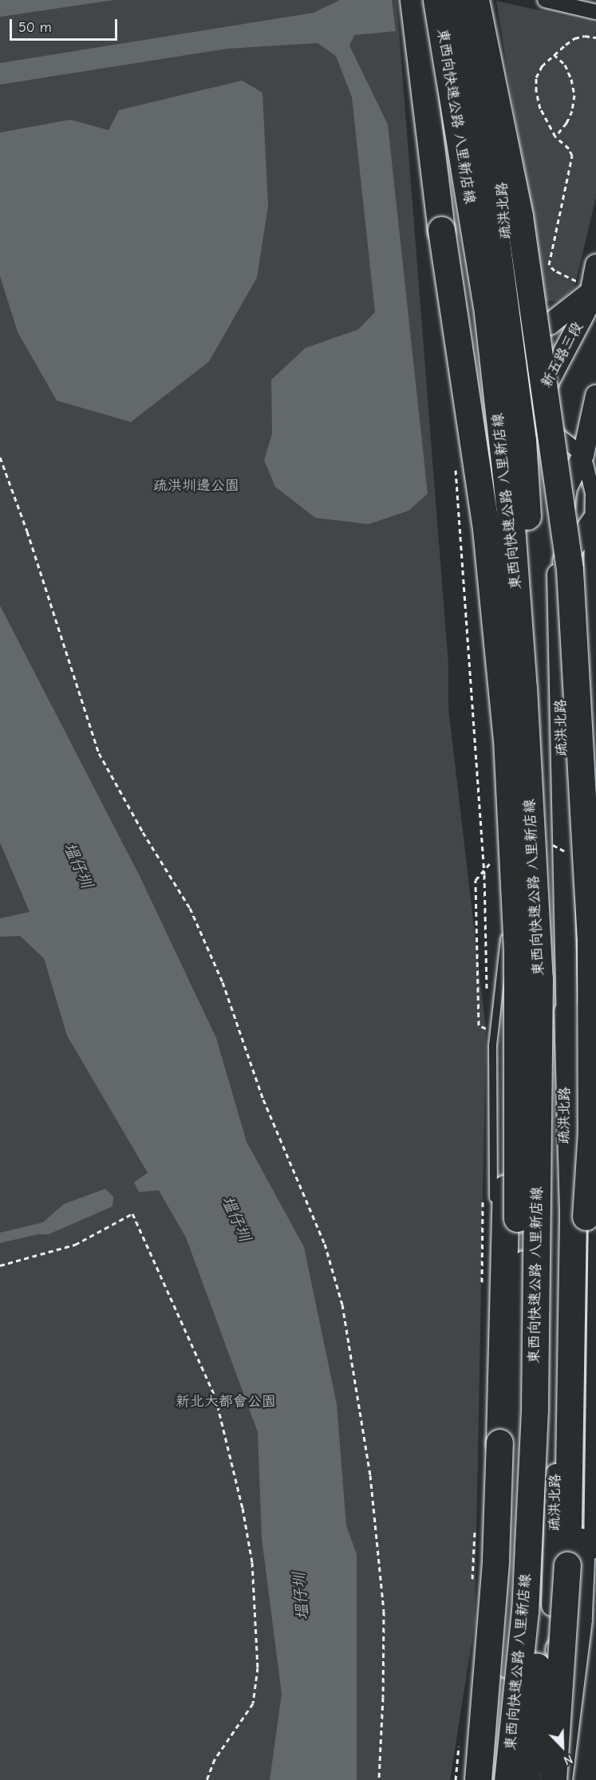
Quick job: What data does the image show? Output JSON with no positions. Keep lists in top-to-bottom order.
{
  "streets": {
    "highway": ["東西向快速公路 八里新店線"],
    "street": ["疏洪北路", "新五路三段"]
  },
  "crossings": [
    ["疏洪北路", "新五路三段"]
  ],
  "water": ["塭仔圳"],
  "parks": ["疏洪圳邊公園", "新北大都會公園"],
  "scale_bar": "50 m",
  "north": "bottom right"
}
